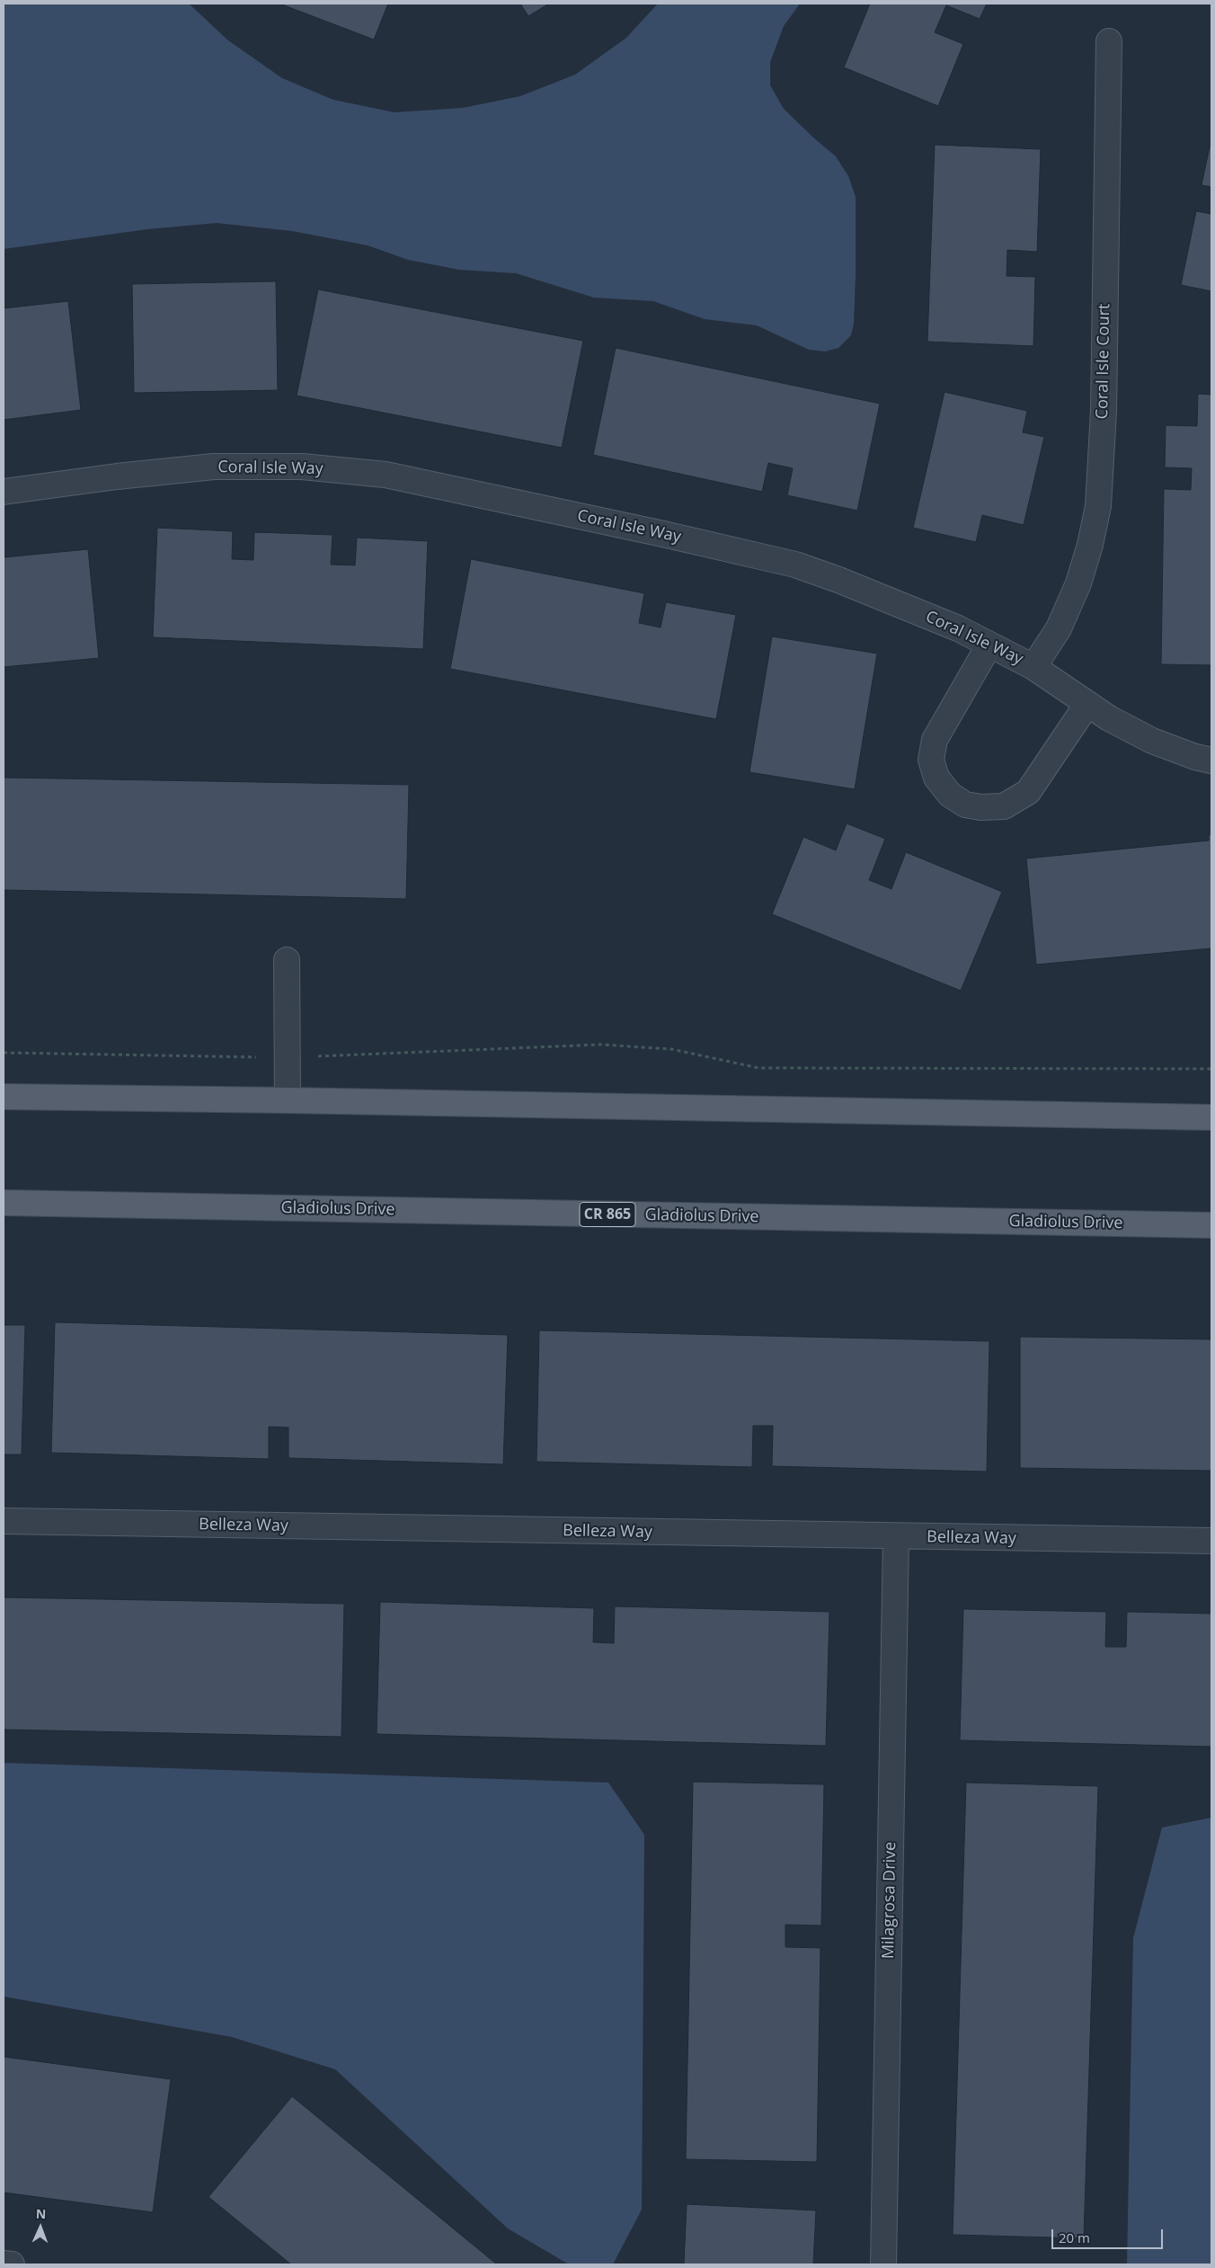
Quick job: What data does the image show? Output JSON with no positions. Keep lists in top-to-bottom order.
{
  "streets": {
    "main road": ["Gladiolus Drive", "CR 865"],
    "street": [
      "Coral Isle Court",
      "Coral Isle Way",
      "Belleza Way",
      "Milagrosa Drive"
    ]
  },
  "crossings": [
    ["Coral Isle Court", "Coral Isle Way"],
    ["Belleza Way", "Milagrosa Drive"]
  ],
  "scale_bar": "20 m",
  "north": "top"
}
